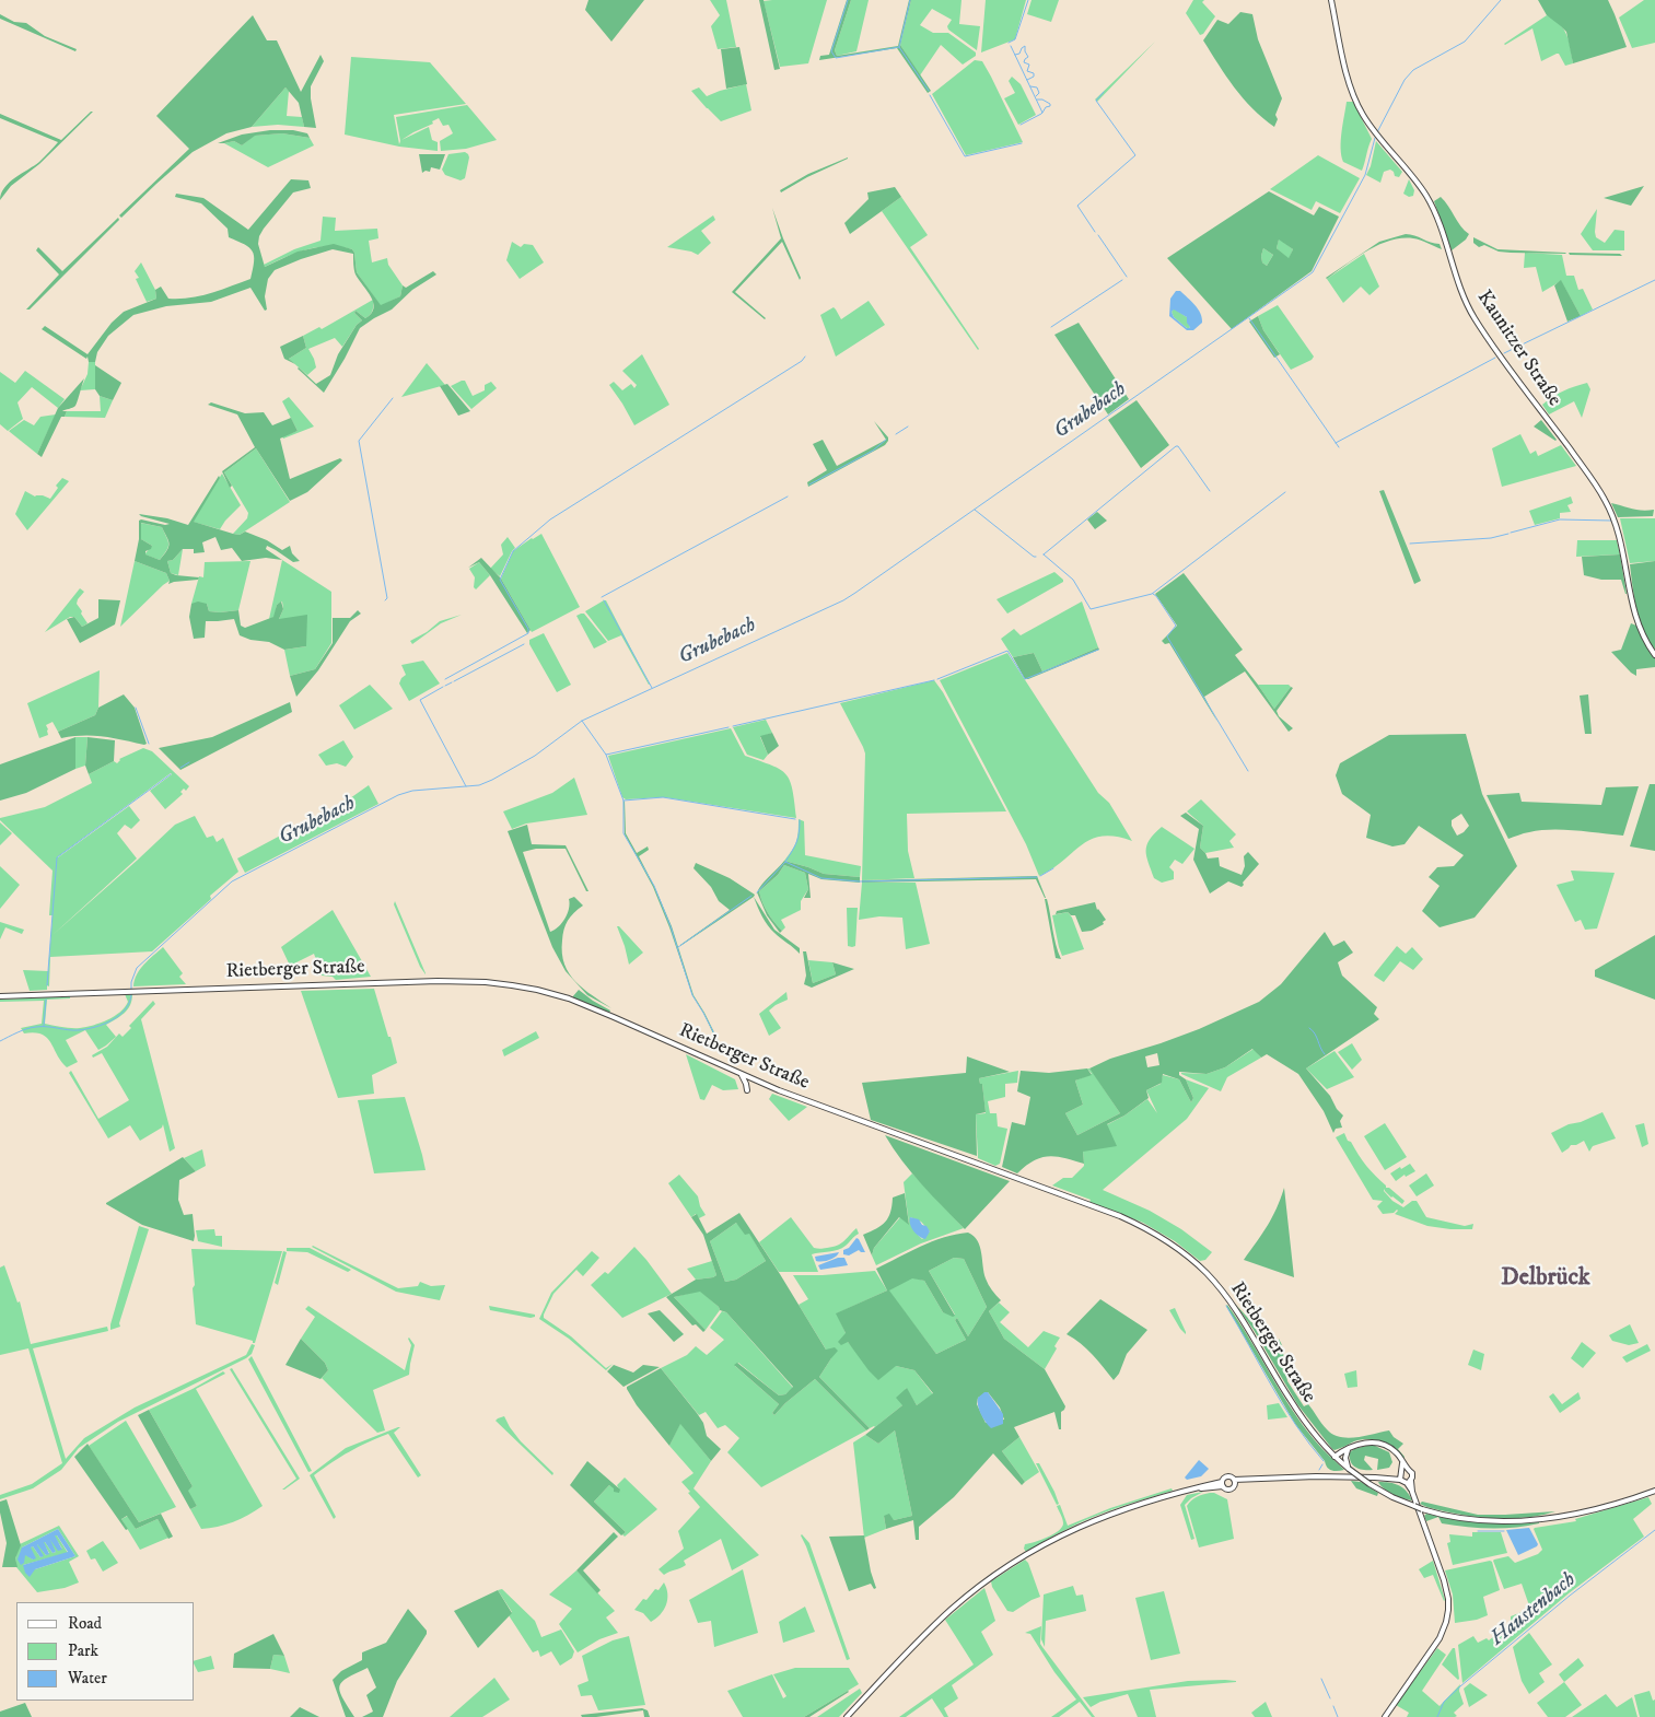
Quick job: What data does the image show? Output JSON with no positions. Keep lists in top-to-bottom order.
{
  "streets": {
    "main road": ["Kaunitzer Straße", "Rietberger Straße"]
  },
  "districts": ["Delbrück"],
  "water": ["Grubebach", "Haustenbach"],
  "legend": ["Road", "Park", "Water"]
}
